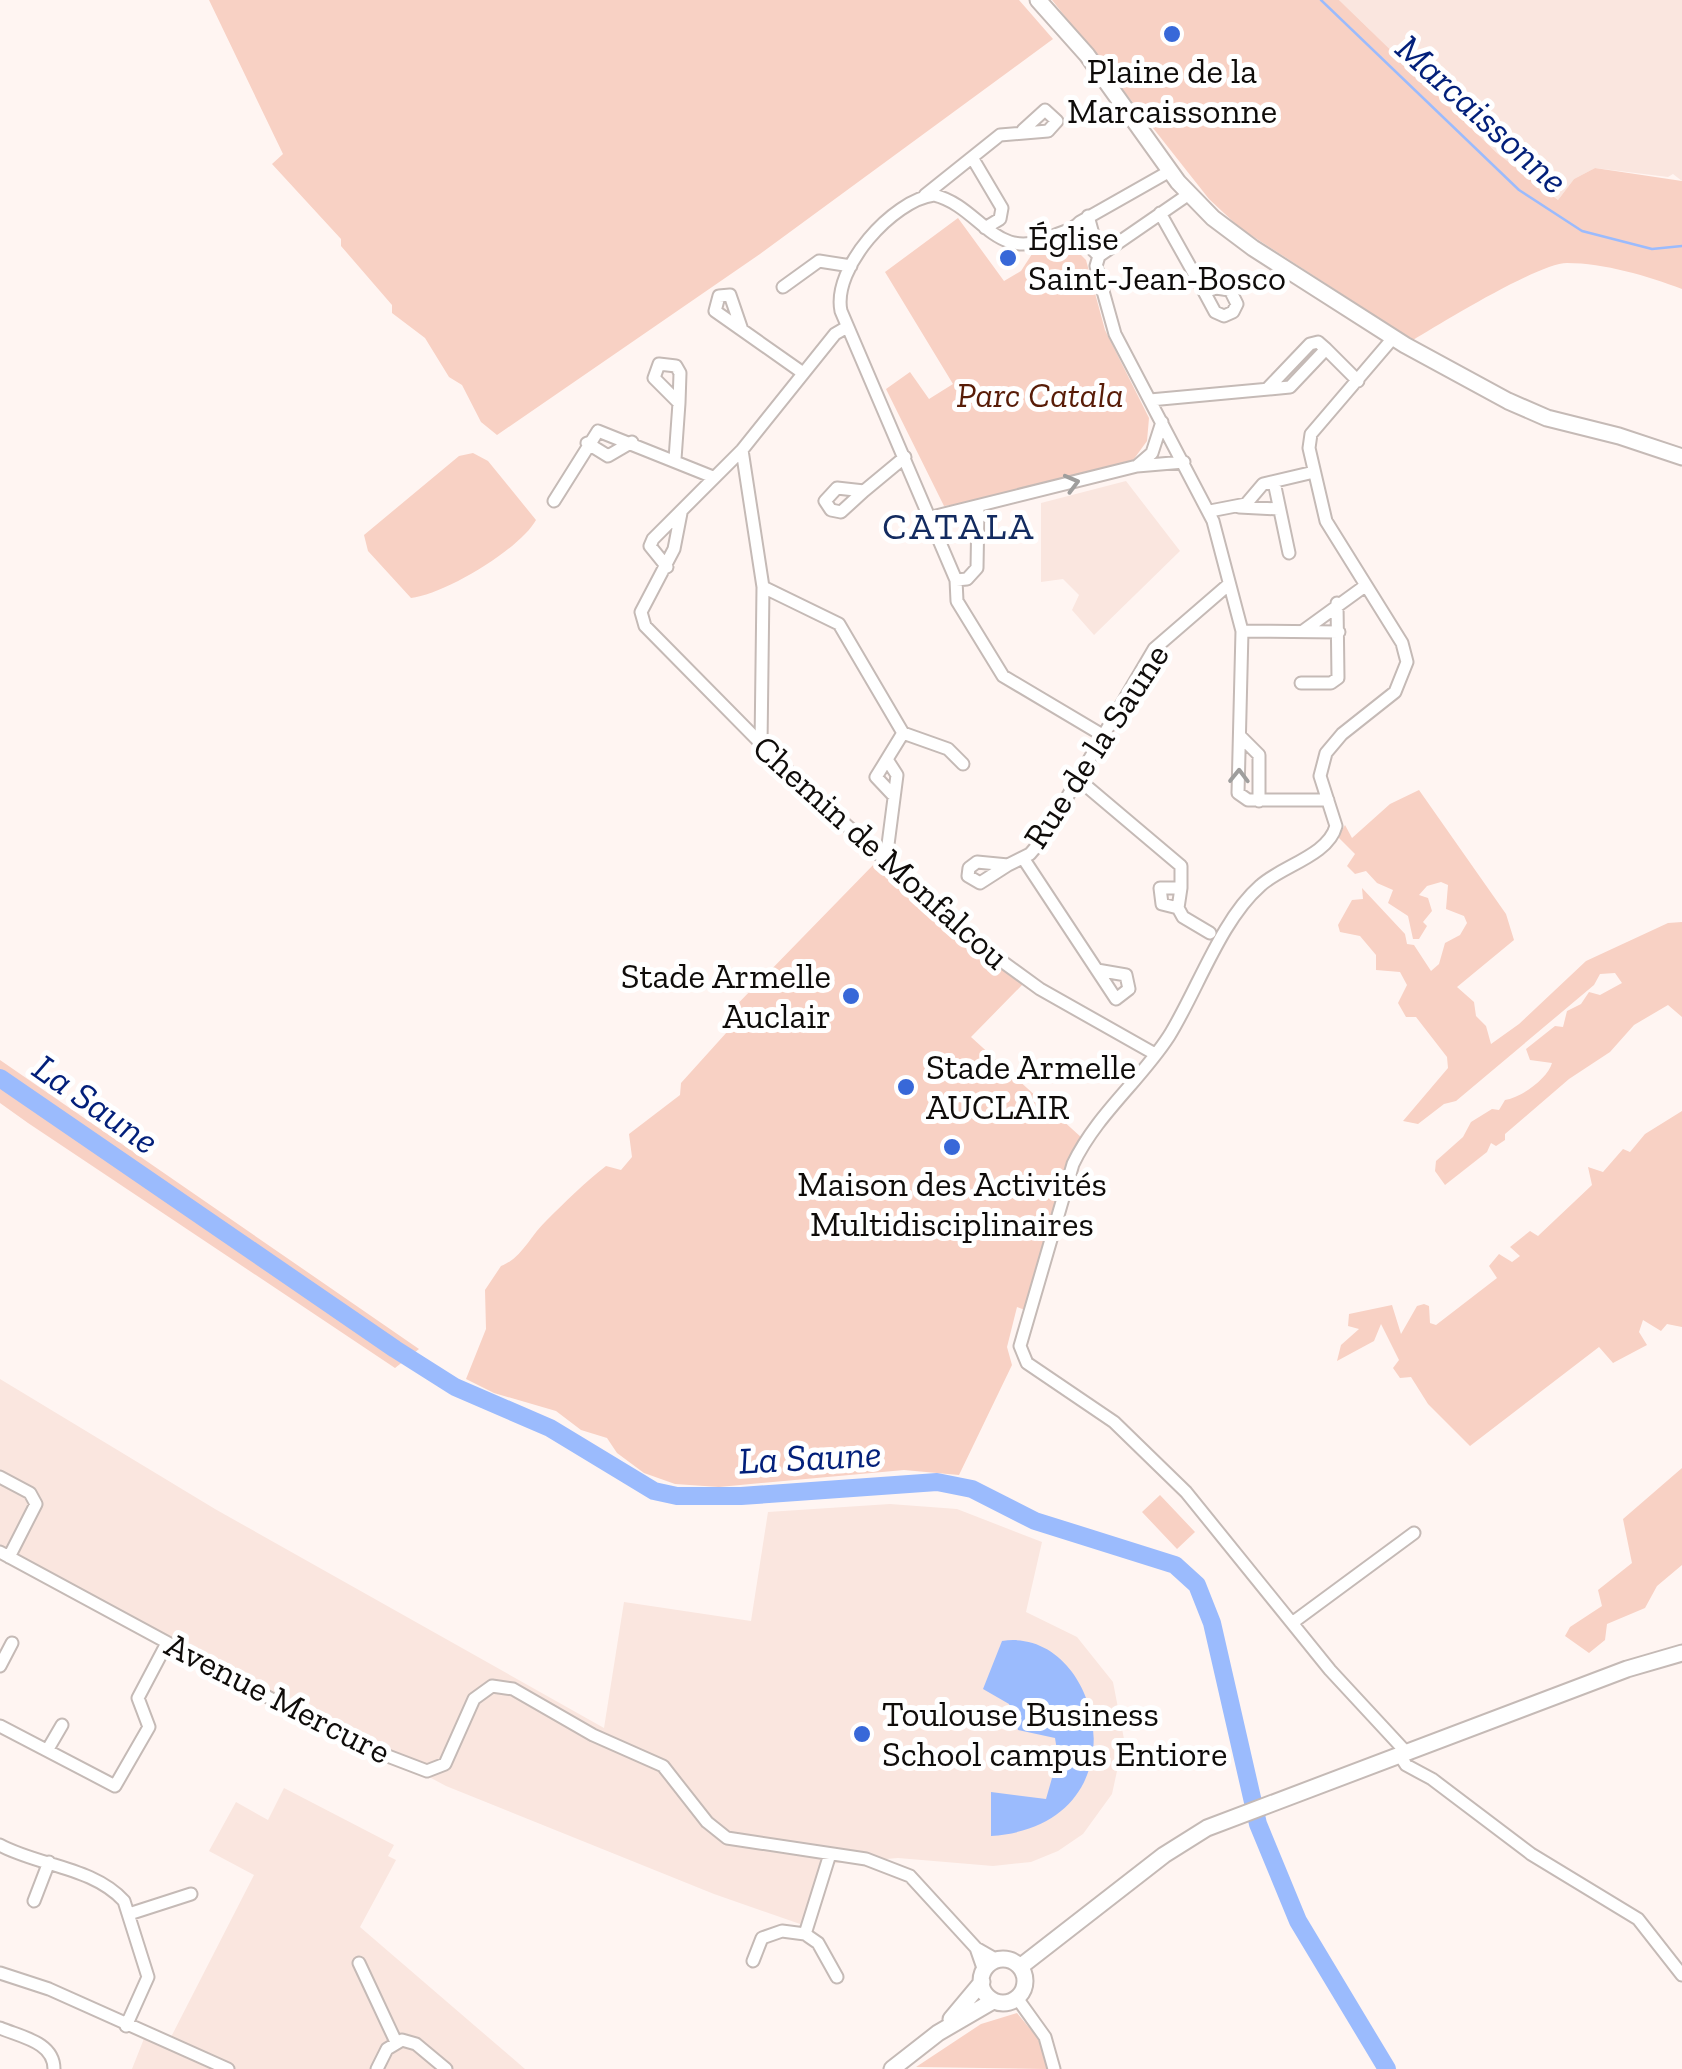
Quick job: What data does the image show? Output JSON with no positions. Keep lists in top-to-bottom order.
{
  "streets": {
    "street": ["Rue de la Saune", "Chemin de Monfalcou", "Avenue Mercure"]
  },
  "districts": ["CATALA"],
  "water": ["Marcaissonne", "La Saune"],
  "parks": ["Parc Catala"],
  "places": [
    "Plaine de la Marcaissonne",
    "Église Saint-Jean-Bosco",
    "Stade Armelle Auclair",
    "Stade Armelle AUCLAIR",
    "Maison des Activités Multidisciplinaires",
    "Toulouse Business School campus Entiore"
  ]
}
